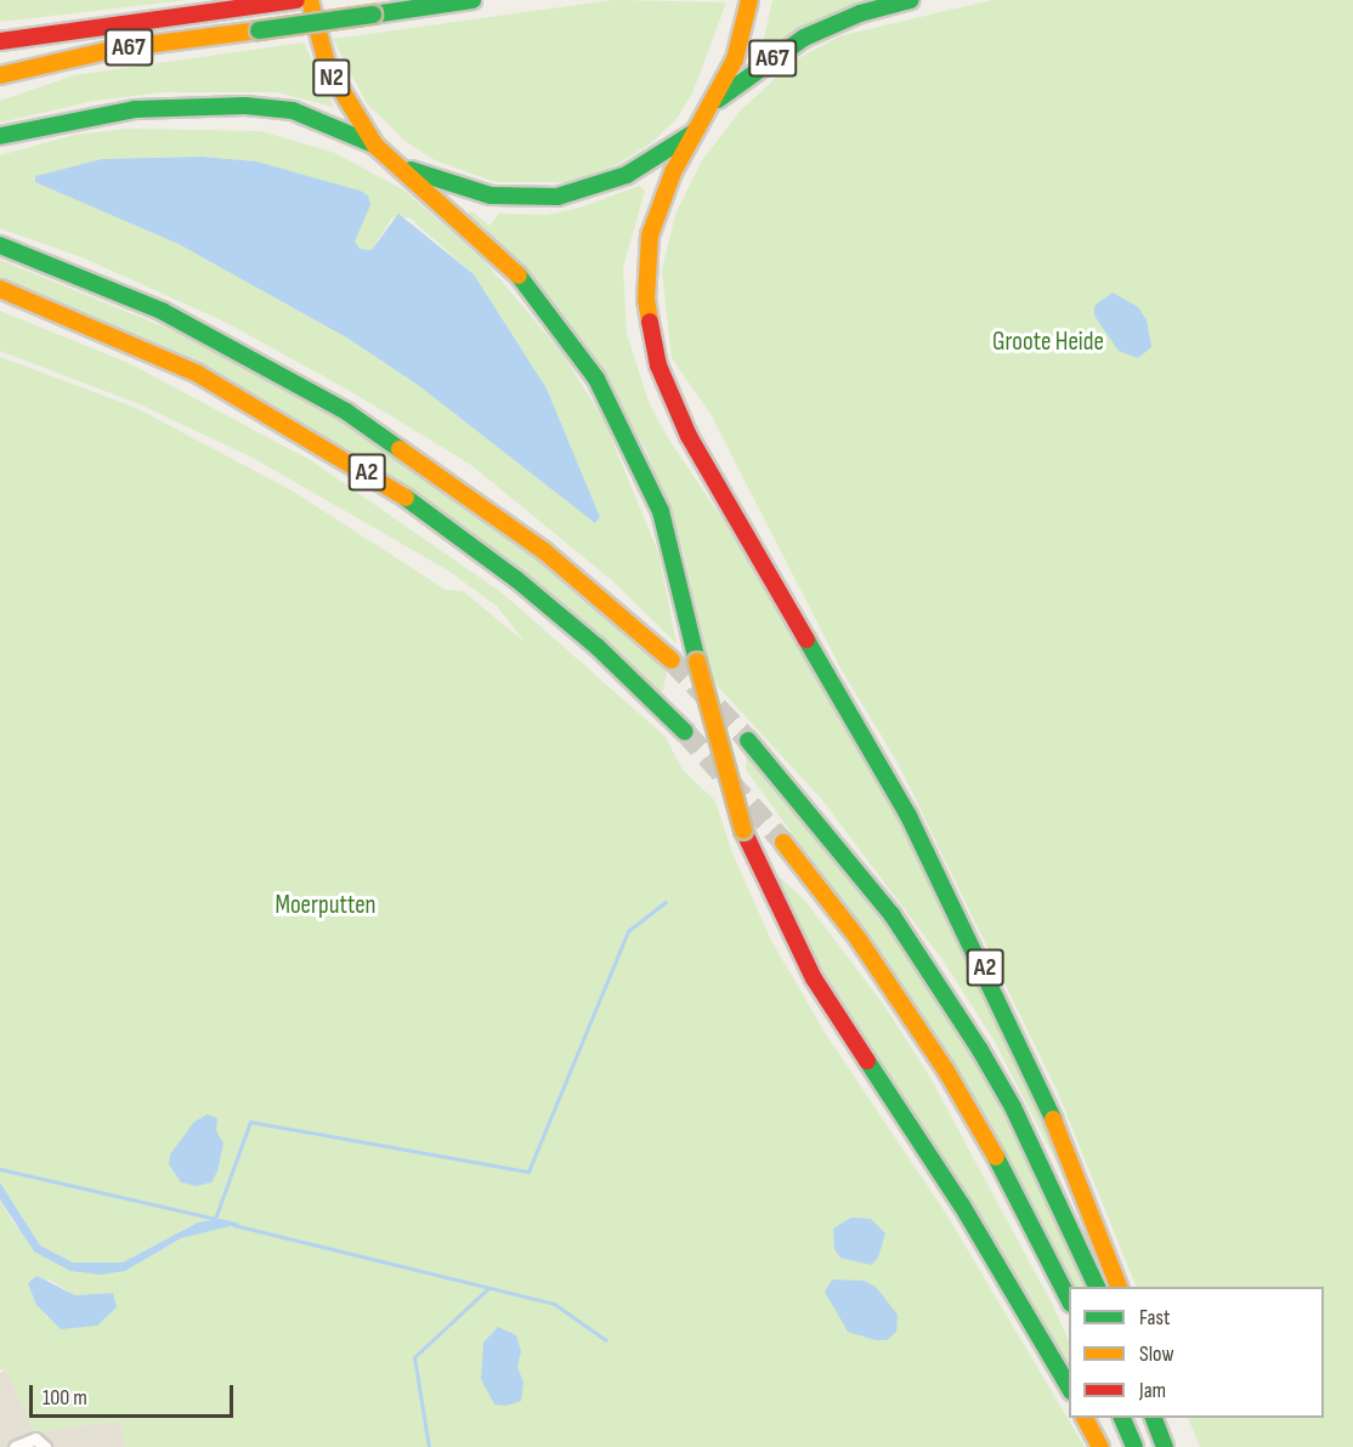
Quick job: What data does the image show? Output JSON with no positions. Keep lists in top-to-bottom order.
{
  "streets": {
    "highway": ["A67", "N2", "A2"]
  },
  "crossings": [
    ["A67", "N2"],
    ["N2", "A2"]
  ],
  "parks": ["Groote Heide", "Moerputten"],
  "legend": ["Fast", "Slow", "Jam"],
  "scale_bar": "100 m"
}
